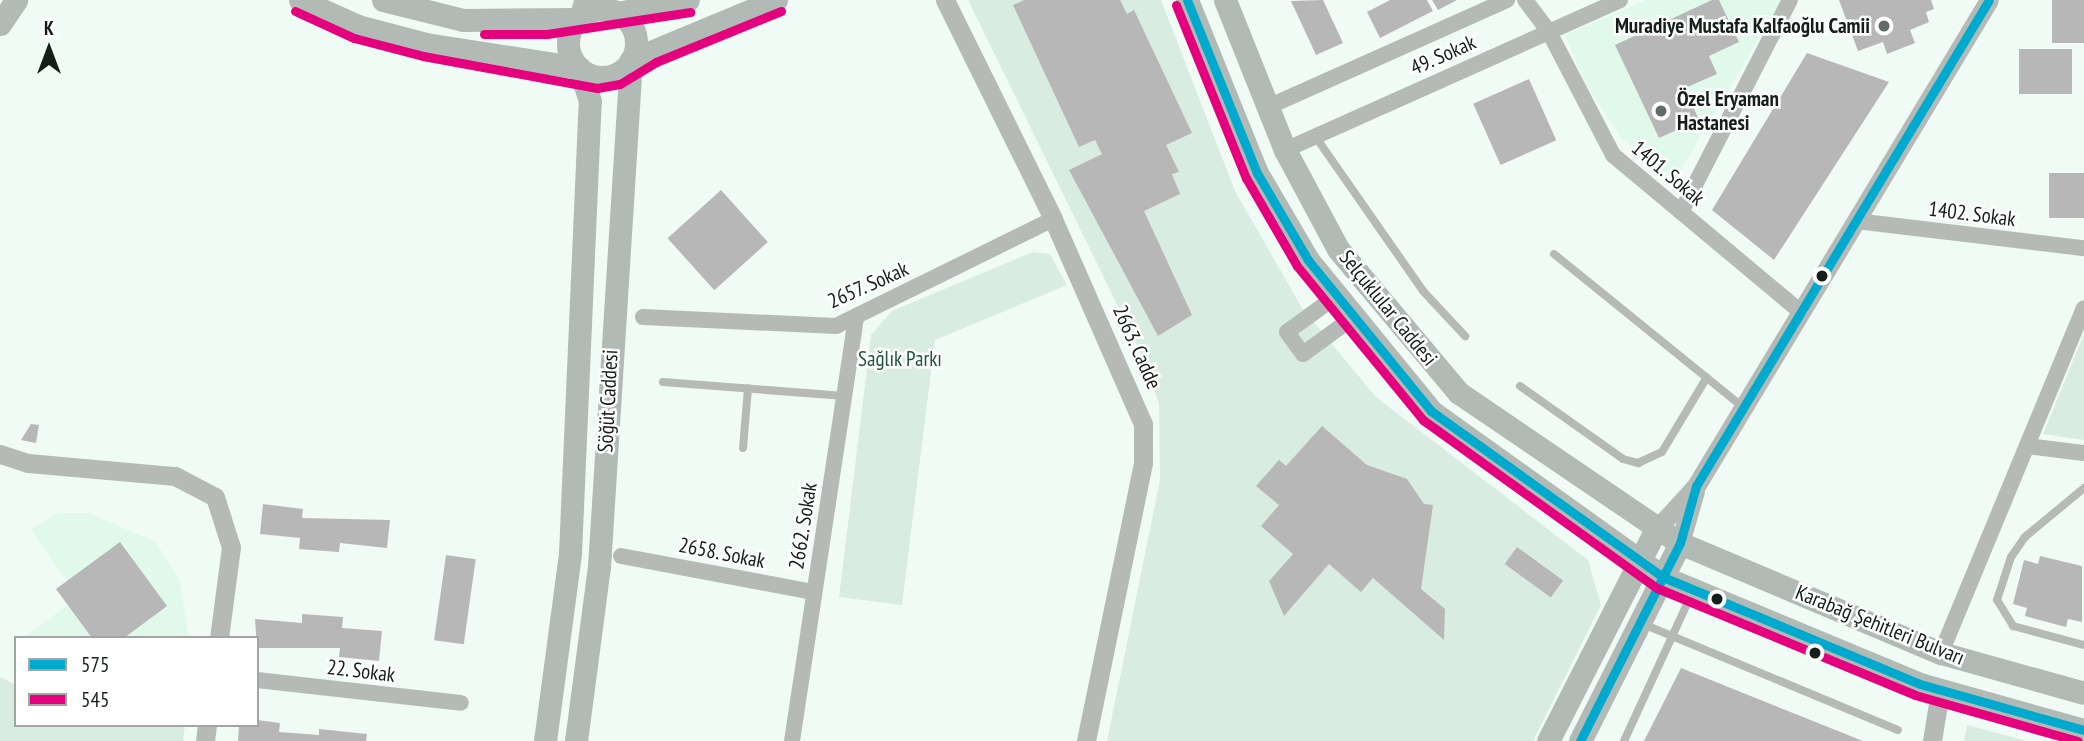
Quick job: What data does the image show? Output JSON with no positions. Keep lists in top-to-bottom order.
{
  "streets": {
    "main road": ["Selçuklular Caddesi", "Söğüt Caddesi", "Karabağ Şehitleri Bulvarı"],
    "street": [
      "49. Sokak",
      "1401. Sokak",
      "1402. Sokak",
      "2657. Sokak",
      "2663. Cadde",
      "2662. Sokak",
      "2658. Sokak",
      "22. Sokak"
    ]
  },
  "crossings": [
    ["49. Sokak", "1401. Sokak"],
    ["49. Sokak", "Selçuklular Caddesi"],
    ["2657. Sokak", "2663. Cadde"],
    ["2657. Sokak", "2662. Sokak"],
    ["Selçuklular Caddesi", "Karabağ Şehitleri Bulvarı"],
    ["2662. Sokak", "2658. Sokak"]
  ],
  "parks": ["Sağlık Parkı"],
  "places": ["Muradiye Mustafa Kalfaoğlu Camii", "Özel Eryaman Hastanesi"],
  "lines": ["transit line 575", "transit line 545"],
  "legend": ["575", "545"],
  "north": "top"
}
